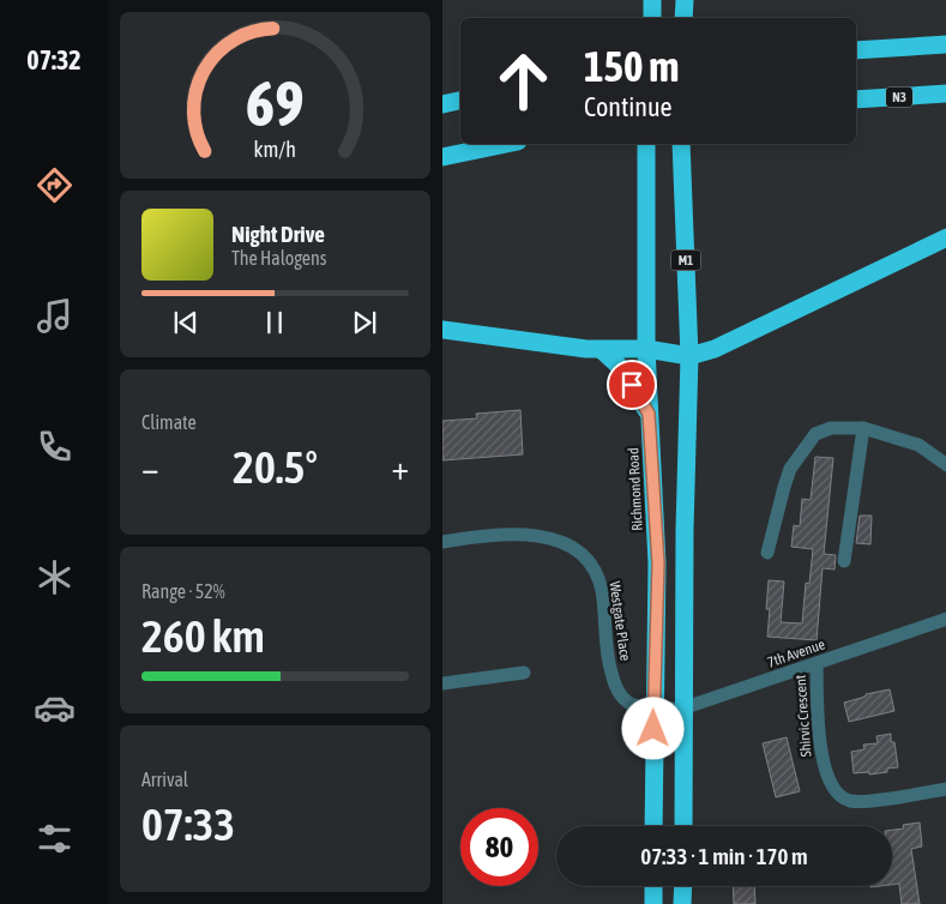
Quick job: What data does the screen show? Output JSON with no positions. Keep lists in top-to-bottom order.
{
  "streets": {
    "highway": ["N3", "M1", "Richmond Road"],
    "street": ["Westgate Place", "7th Avenue", "Shirvic Crescent"]
  },
  "crossings": [
    ["M1", "7th Avenue"],
    ["Richmond Road", "Westgate Place"],
    ["Richmond Road", "7th Avenue"],
    ["Westgate Place", "7th Avenue"],
    ["7th Avenue", "Shirvic Crescent"]
  ],
  "page": {
    "tabs": "07:32",
    "turn": ["150 m", "Continue"],
    "song": ["Night Drive", "The Halogens"],
    "tile": [
      "Climate",
      ["Range · 52%", "260 km"],
      ["Arrival", "07:33"]
    ],
    "heat": ["−", "20.5°", "+"],
    "limit": "80",
    "trip": "07:33 · 1 min · 170 m",
    "gauge": ["69", "km/h"]
  }
}
